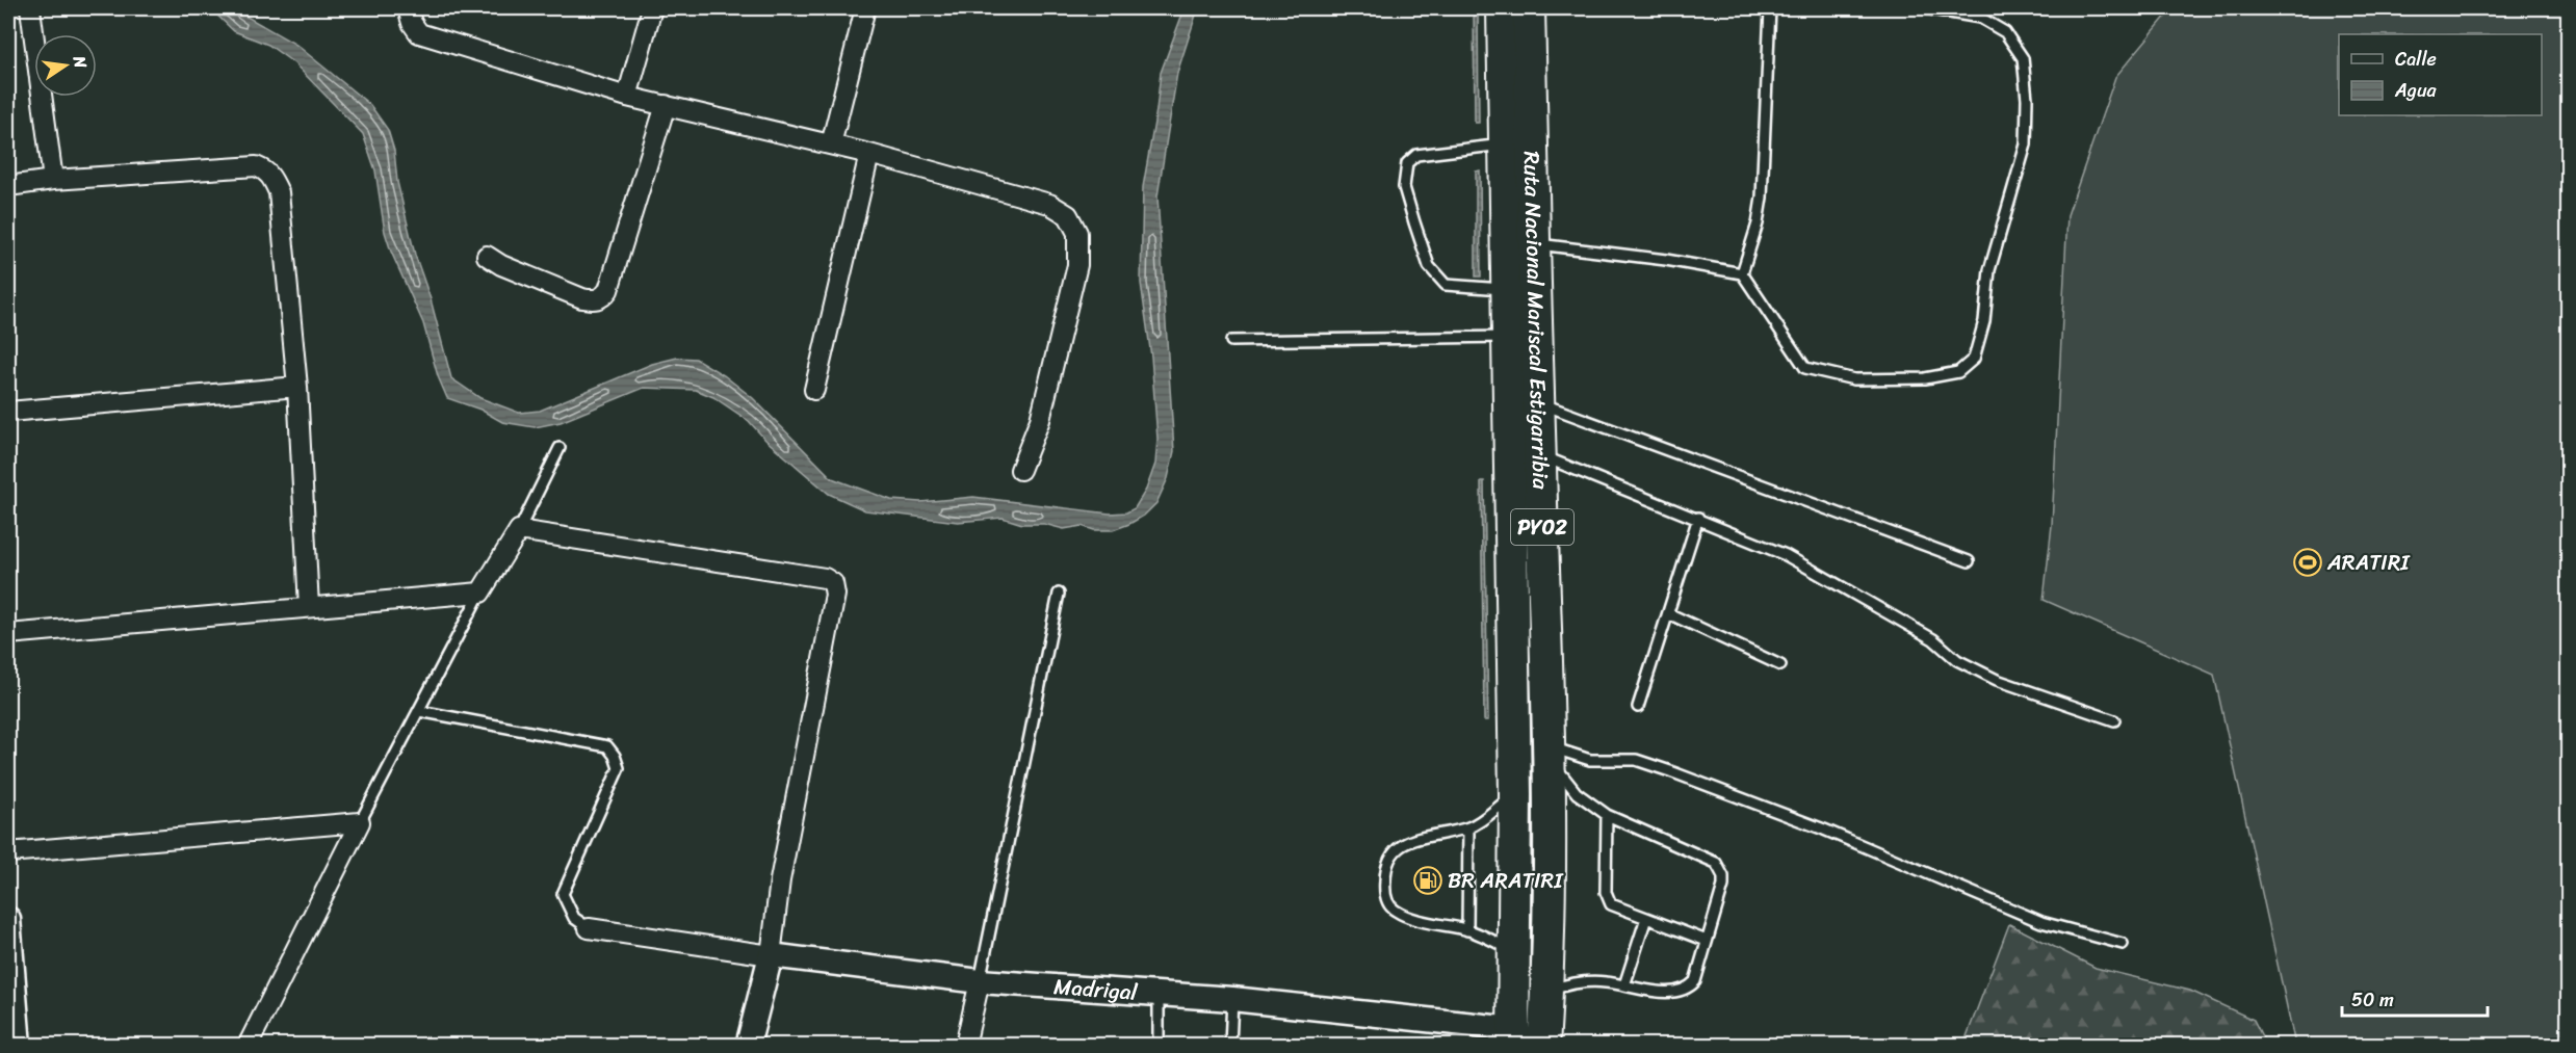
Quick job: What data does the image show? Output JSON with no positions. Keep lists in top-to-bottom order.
{
  "streets": {
    "highway": ["Ruta Nacional Mariscal Estigarribia", "PY02"],
    "street": ["Madrigal"]
  },
  "crossings": [
    ["Ruta Nacional Mariscal Estigarribia", "Madrigal"]
  ],
  "places": {
    "sports": ["ARATIRI"],
    "fuel station": ["BR ARATIRI"]
  },
  "legend": ["Calle", "Agua"],
  "scale_bar": "50 m",
  "north": "right"
}
